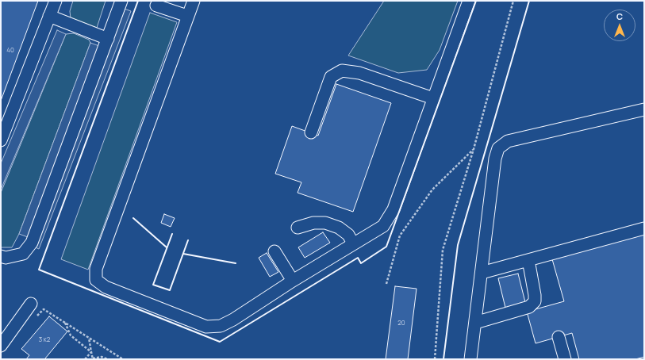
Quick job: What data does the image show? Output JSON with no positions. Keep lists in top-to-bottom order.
{
  "house_numbers": ["40", "20", "3 к2"],
  "north": "top"
}
